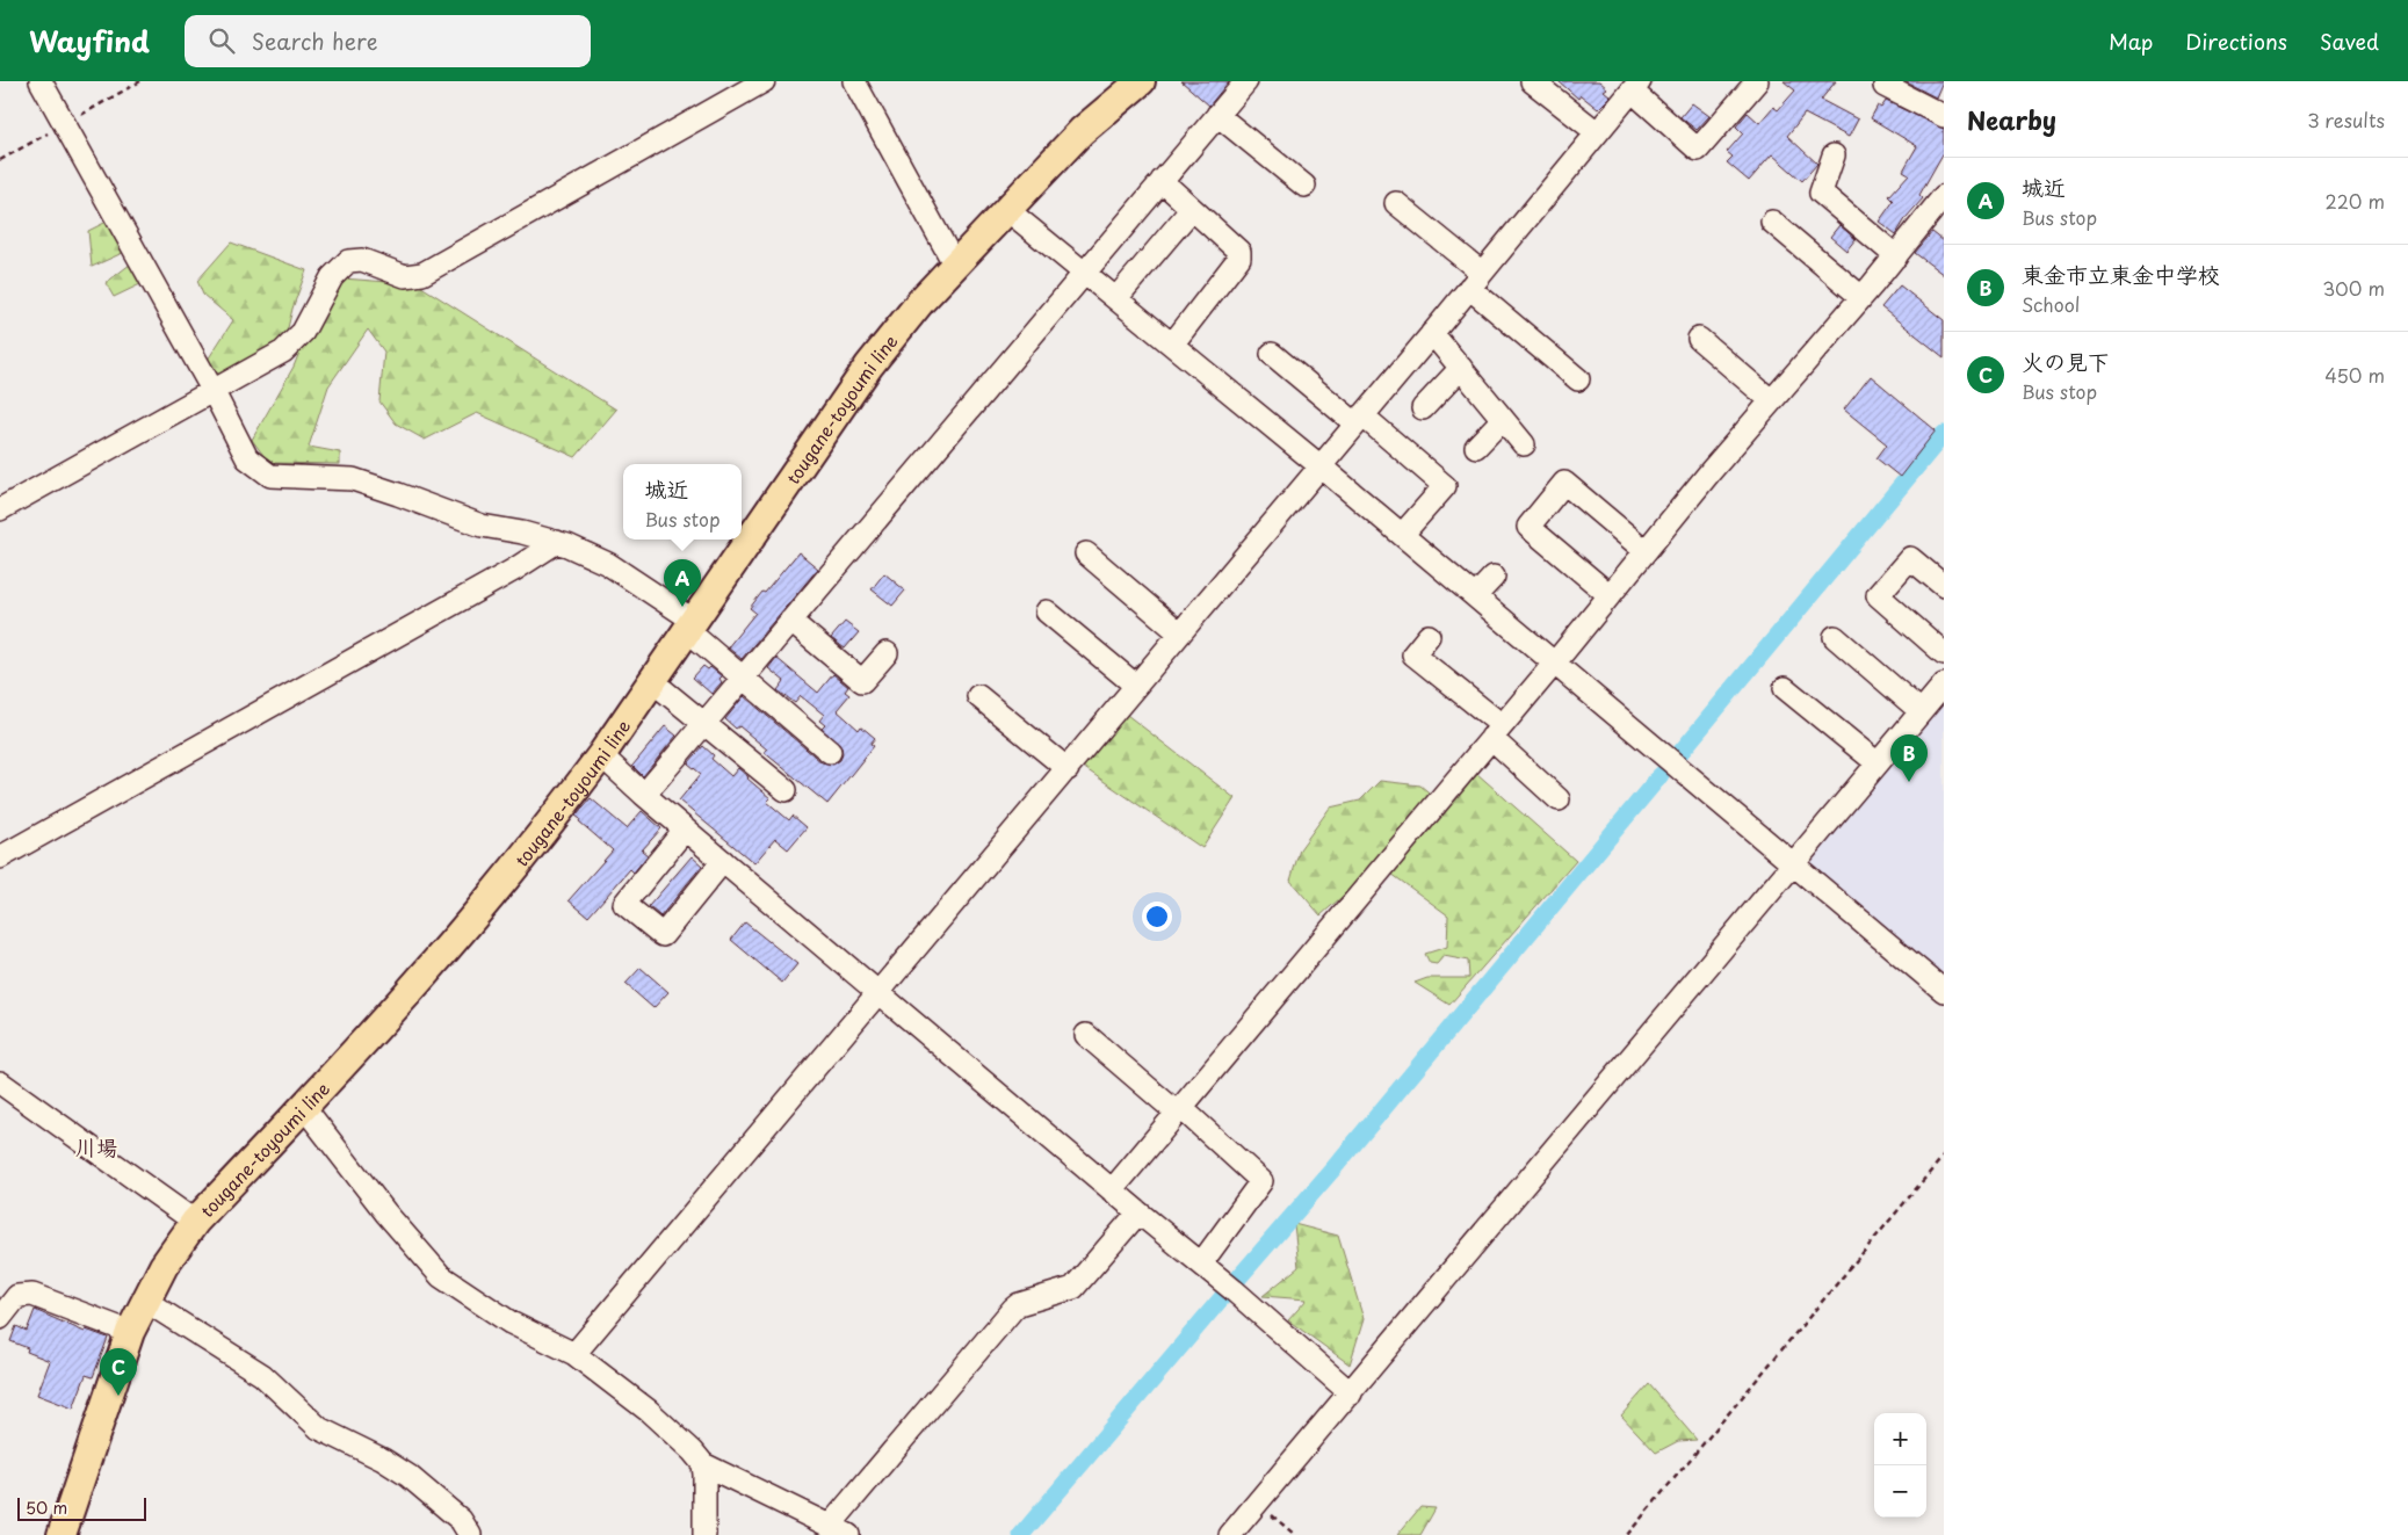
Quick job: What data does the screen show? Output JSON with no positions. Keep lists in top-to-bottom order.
{
  "streets": {
    "main road": ["tougane-toyoumi line"]
  },
  "districts": ["川場"],
  "scale_bar": "50 m",
  "page": {
    "header": "Wayfind",
    "search": "Search here",
    "nav": ["Map", "Directions", "Saved"],
    "heading": ["Nearby", "3 results"],
    "list": [
      {
        "mark": "A",
        "name": "城近",
        "note": "Bus stop",
        "value": "220 m"
      },
      {
        "mark": "B",
        "name": "東金市立東金中学校",
        "note": "School",
        "value": "300 m"
      },
      {
        "mark": "C",
        "name": "火の見下",
        "note": "Bus stop",
        "value": "450 m"
      }
    ],
    "popup": ["城近", "Bus stop"],
    "pins": ["A", "B", "C"],
    "map_buttons": ["+", "−"],
    "scale": "50 m"
  }
}
